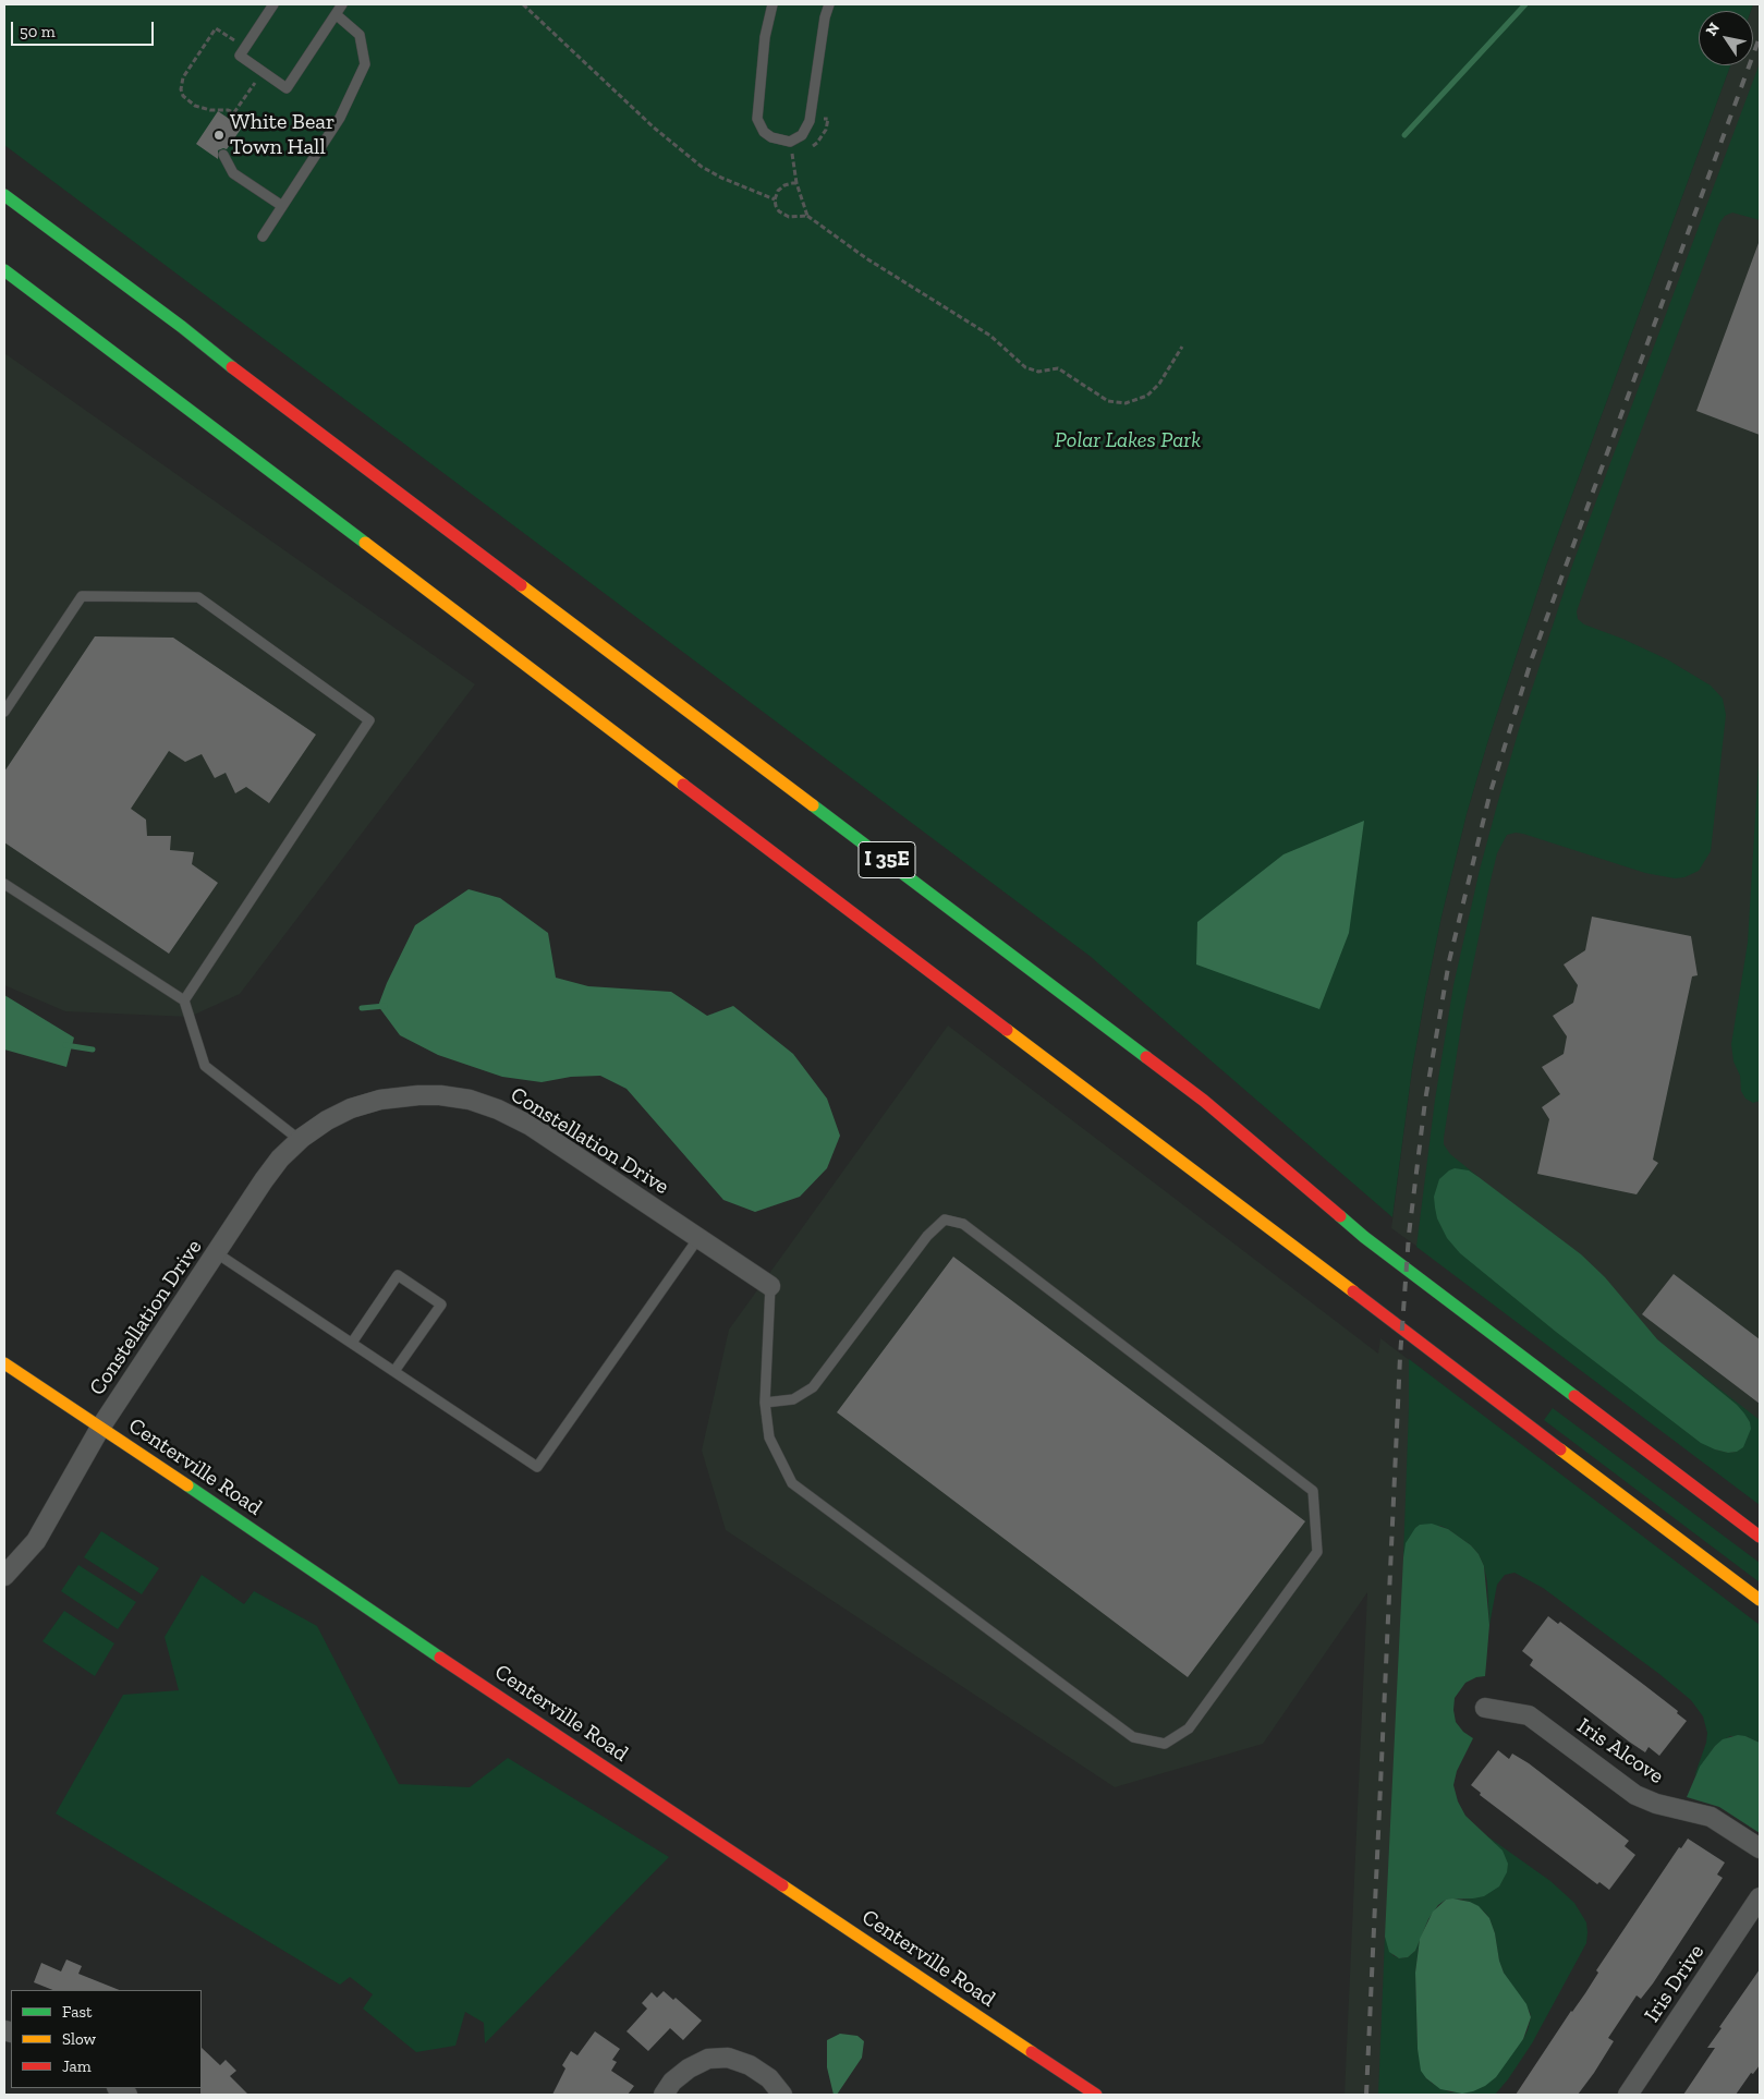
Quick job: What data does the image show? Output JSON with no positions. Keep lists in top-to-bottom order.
{
  "streets": {
    "main road": ["I 35E", "Centerville Road"],
    "street": ["Constellation Drive", "Iris Alcove", "Iris Drive"]
  },
  "crossings": [
    ["Constellation Drive", "Centerville Road"]
  ],
  "parks": ["Polar Lakes Park"],
  "places": ["White Bear Town Hall"],
  "legend": ["Fast", "Slow", "Jam"],
  "scale_bar": "50 m",
  "north": "top left"
}
